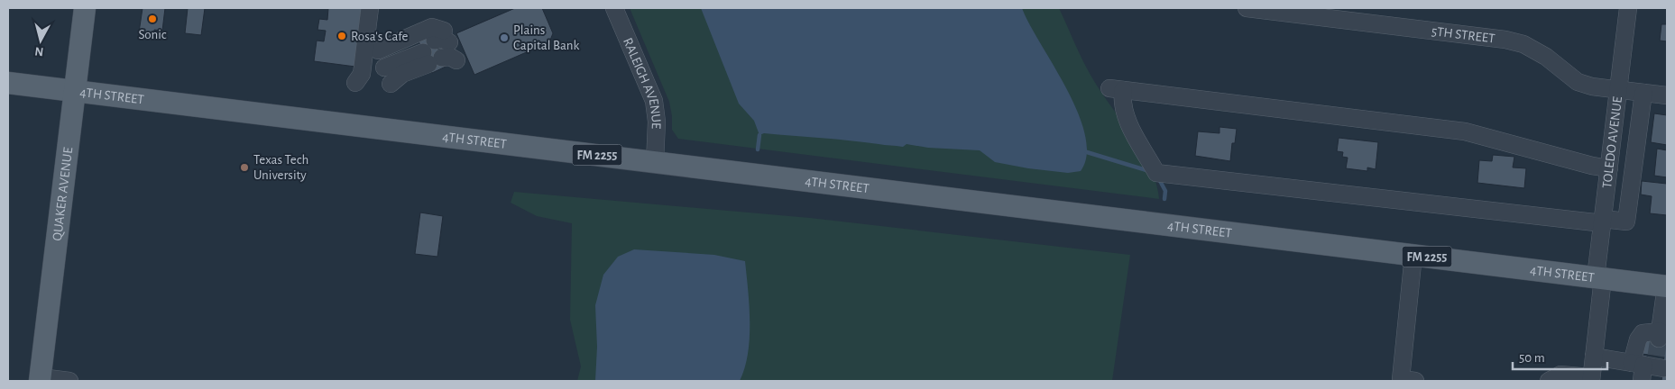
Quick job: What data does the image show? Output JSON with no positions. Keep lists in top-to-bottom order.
{
  "streets": {
    "main road": ["4TH STREET", "FM 2255", "QUAKER AVENUE"],
    "street": ["5TH STREET", "RALEIGH AVENUE", "TOLEDO AVENUE"]
  },
  "crossings": [
    ["5TH STREET", "TOLEDO AVENUE"],
    ["RALEIGH AVENUE", "4TH STREET"],
    ["4TH STREET", "TOLEDO AVENUE"],
    ["4TH STREET", "QUAKER AVENUE"]
  ],
  "places": [
    "Sonic",
    "Rosa's Cafe",
    "Plains Capital Bank",
    "Texas Tech University"
  ],
  "scale_bar": "50 m",
  "north": "bottom"
}
